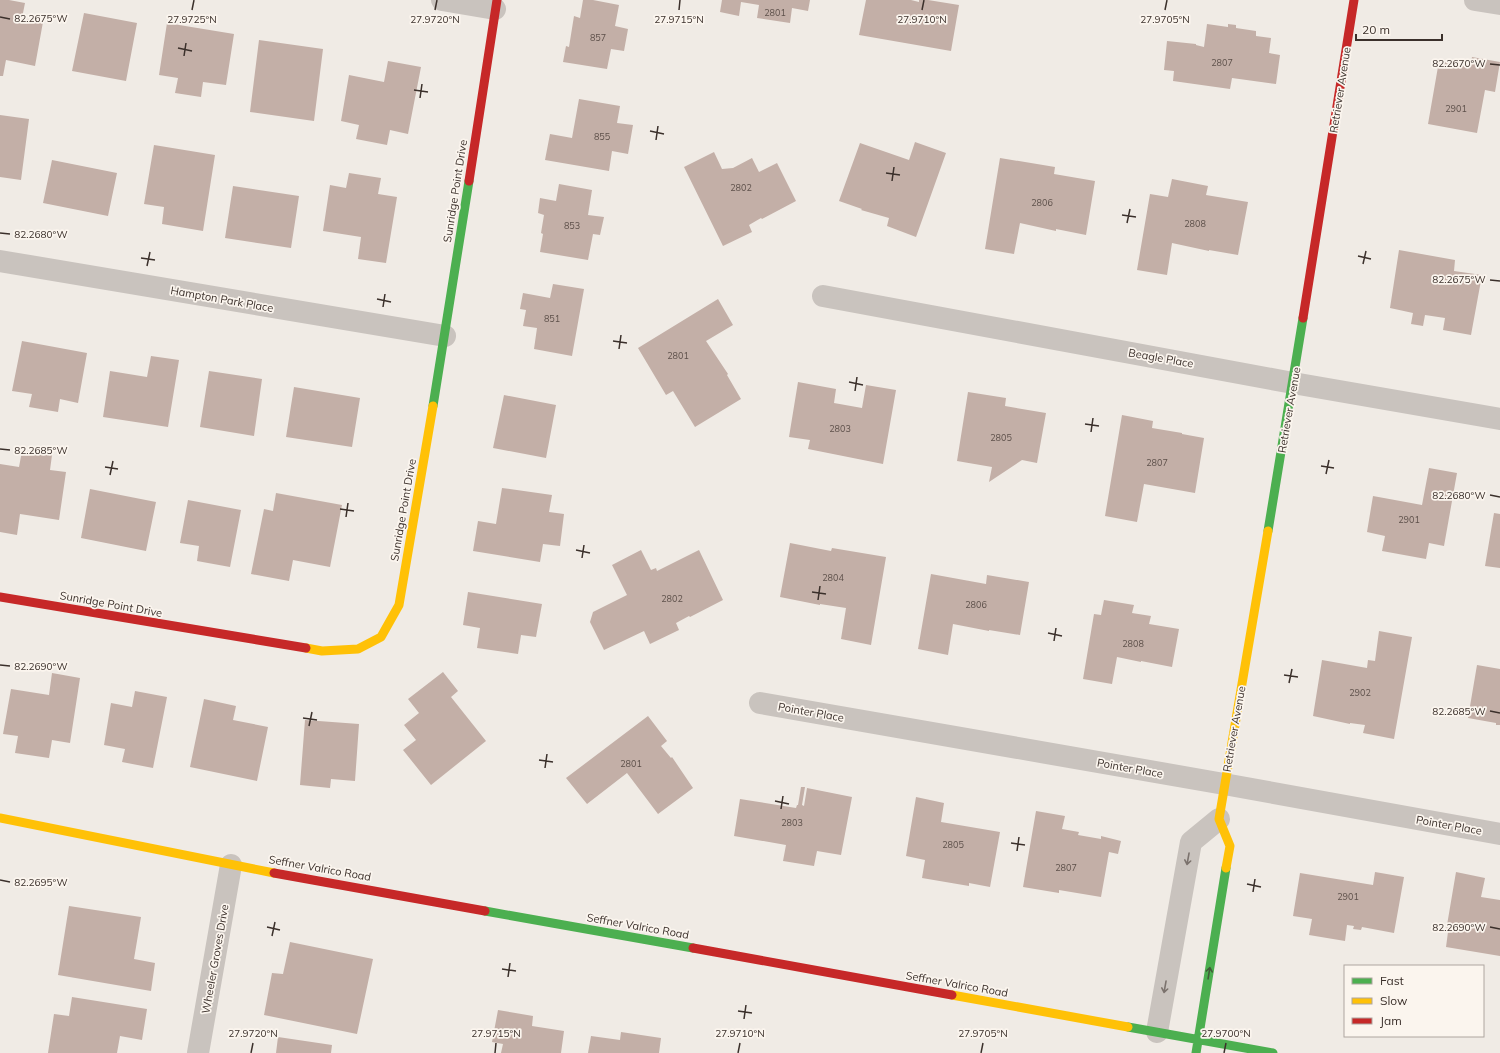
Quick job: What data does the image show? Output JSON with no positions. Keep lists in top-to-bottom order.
{
  "streets": {
    "street": [
      "Retriever Avenue",
      "Sunridge Point Drive",
      "Hampton Park Place",
      "Beagle Place",
      "Pointer Place",
      "Seffner Valrico Road",
      "Wheeler Groves Drive"
    ]
  },
  "crossings": [
    ["Retriever Avenue", "Beagle Place"],
    ["Retriever Avenue", "Pointer Place"],
    ["Sunridge Point Drive", "Hampton Park Place"],
    ["Seffner Valrico Road", "Wheeler Groves Drive"]
  ],
  "house_numbers": [
    "2801",
    "857",
    "2807",
    "2901",
    "855",
    "2802",
    "2806",
    "2808",
    "853",
    "851",
    "2801",
    "2803",
    "2805",
    "2807",
    "2901",
    "2804",
    "2802",
    "2806",
    "2808",
    "2902",
    "2801",
    "2803",
    "2805",
    "2807",
    "2901"
  ],
  "legend": ["Fast", "Slow", "Jam"],
  "scale_bar": "20 m",
  "coordinates": [
    "82.2675°W",
    "27.9725°N",
    "27.9720°N",
    "27.9715°N",
    "27.9710°N",
    "27.9705°N",
    "82.2670°W",
    "82.2680°W",
    "82.2685°W",
    "82.2690°W",
    "82.2695°W",
    "27.9700°N"
  ]
}
